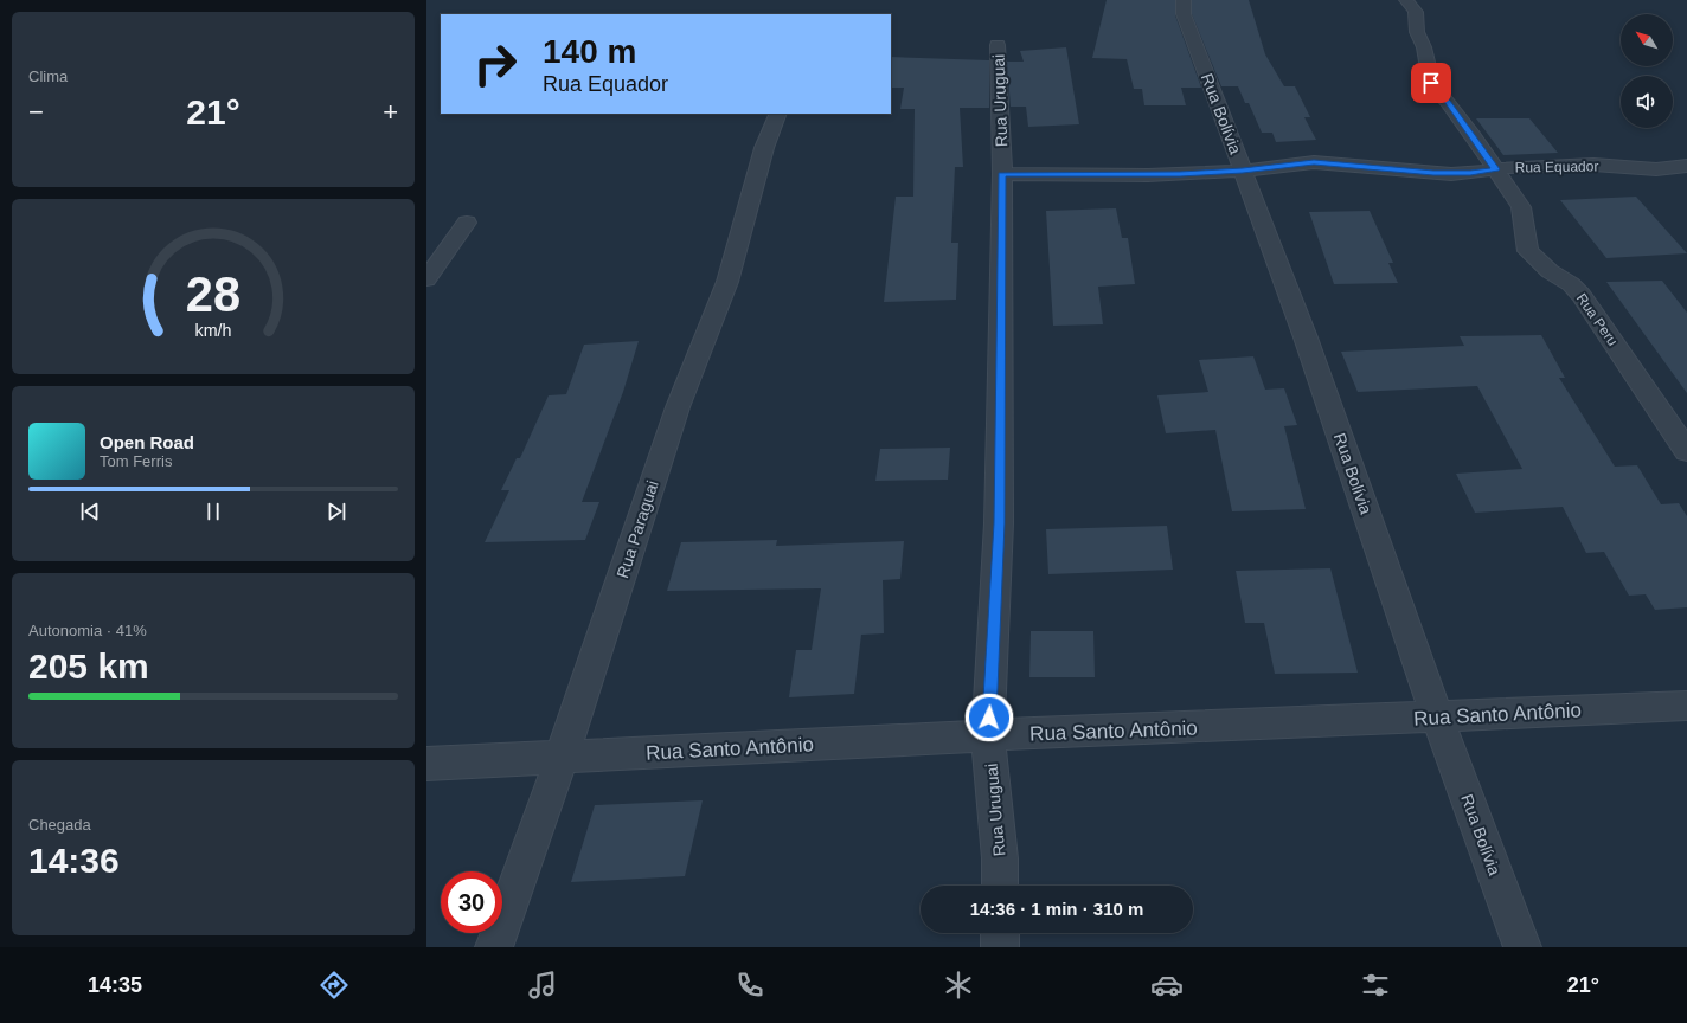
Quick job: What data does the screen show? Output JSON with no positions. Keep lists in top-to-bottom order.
{
  "streets": {
    "street": [
      "Rua Uruguai",
      "Rua Bolívia",
      "Rua Equador",
      "Rua Peru",
      "Rua Paraguai",
      "Rua Santo Antônio"
    ]
  },
  "crossings": [
    ["Rua Uruguai", "Rua Equador"],
    ["Rua Uruguai", "Rua Santo Antônio"],
    ["Rua Bolívia", "Rua Equador"],
    ["Rua Bolívia", "Rua Santo Antônio"],
    ["Rua Equador", "Rua Peru"],
    ["Rua Paraguai", "Rua Santo Antônio"]
  ],
  "north": "top left",
  "page": {
    "tile": [
      "Clima",
      ["Autonomia · 41%", "205 km"],
      ["Chegada", "14:36"]
    ],
    "turn": ["140 m", "Rua Equador"],
    "heat": ["−", "21°", "+"],
    "song": ["Open Road", "Tom Ferris"],
    "limit": "30",
    "trip": "14:36 · 1 min · 310 m",
    "tabs": ["14:35", "21°"],
    "gauge": ["28", "km/h"]
  }
}
